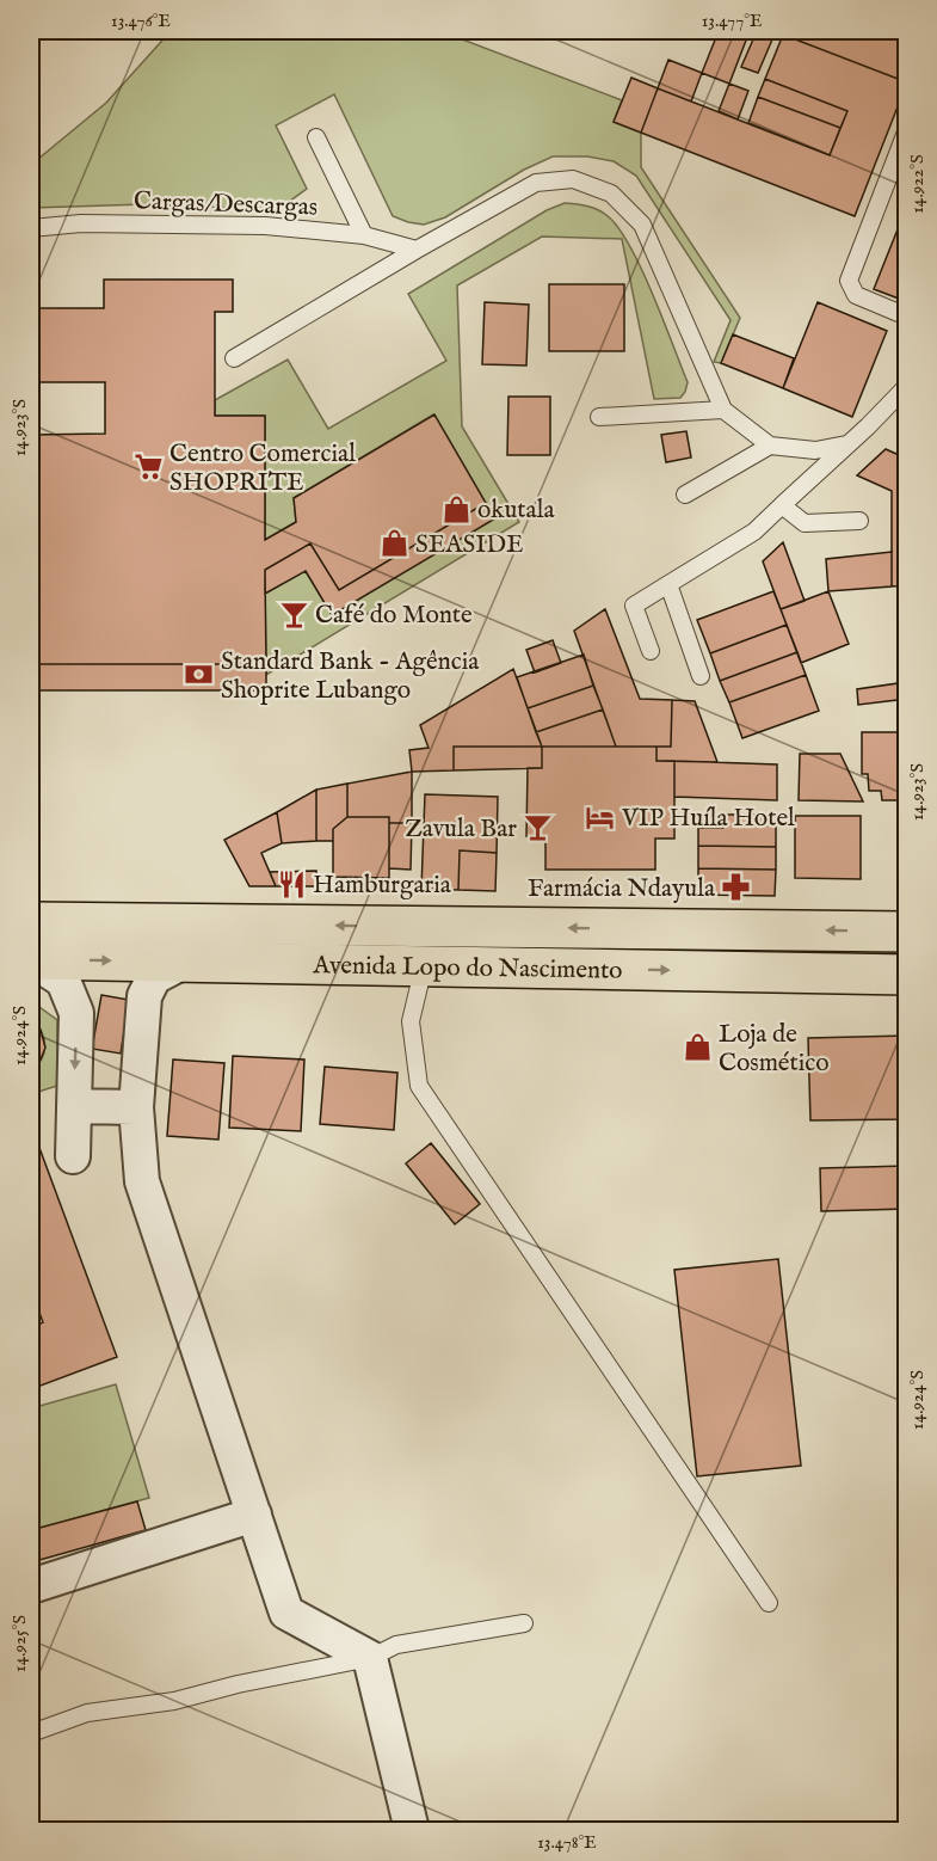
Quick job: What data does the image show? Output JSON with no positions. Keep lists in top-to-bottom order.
{
  "streets": {
    "main road": ["Avenida Lopo do Nascimento"],
    "lane": ["Cargas/Descargas"]
  },
  "places": {
    "supermarket": ["Centro Comercial SHOPRITE"],
    "shop": ["okutala", "SEASIDE", "Loja de Cosmético"],
    "bar": ["Café do Monte", "Zavula Bar"],
    "bank": ["Standard Bank - Agência Shoprite Lubango"],
    "hotel": ["VIP Huíla Hotel"],
    "restaurant": ["Hamburgaria"],
    "pharmacy": ["Farmácia Ndayula"]
  },
  "coordinates": [
    "13.476°E",
    "13.477°E",
    "14.922°S",
    "14.923°S",
    "14.924°S",
    "14.925°S",
    "13.478°E"
  ]
}
